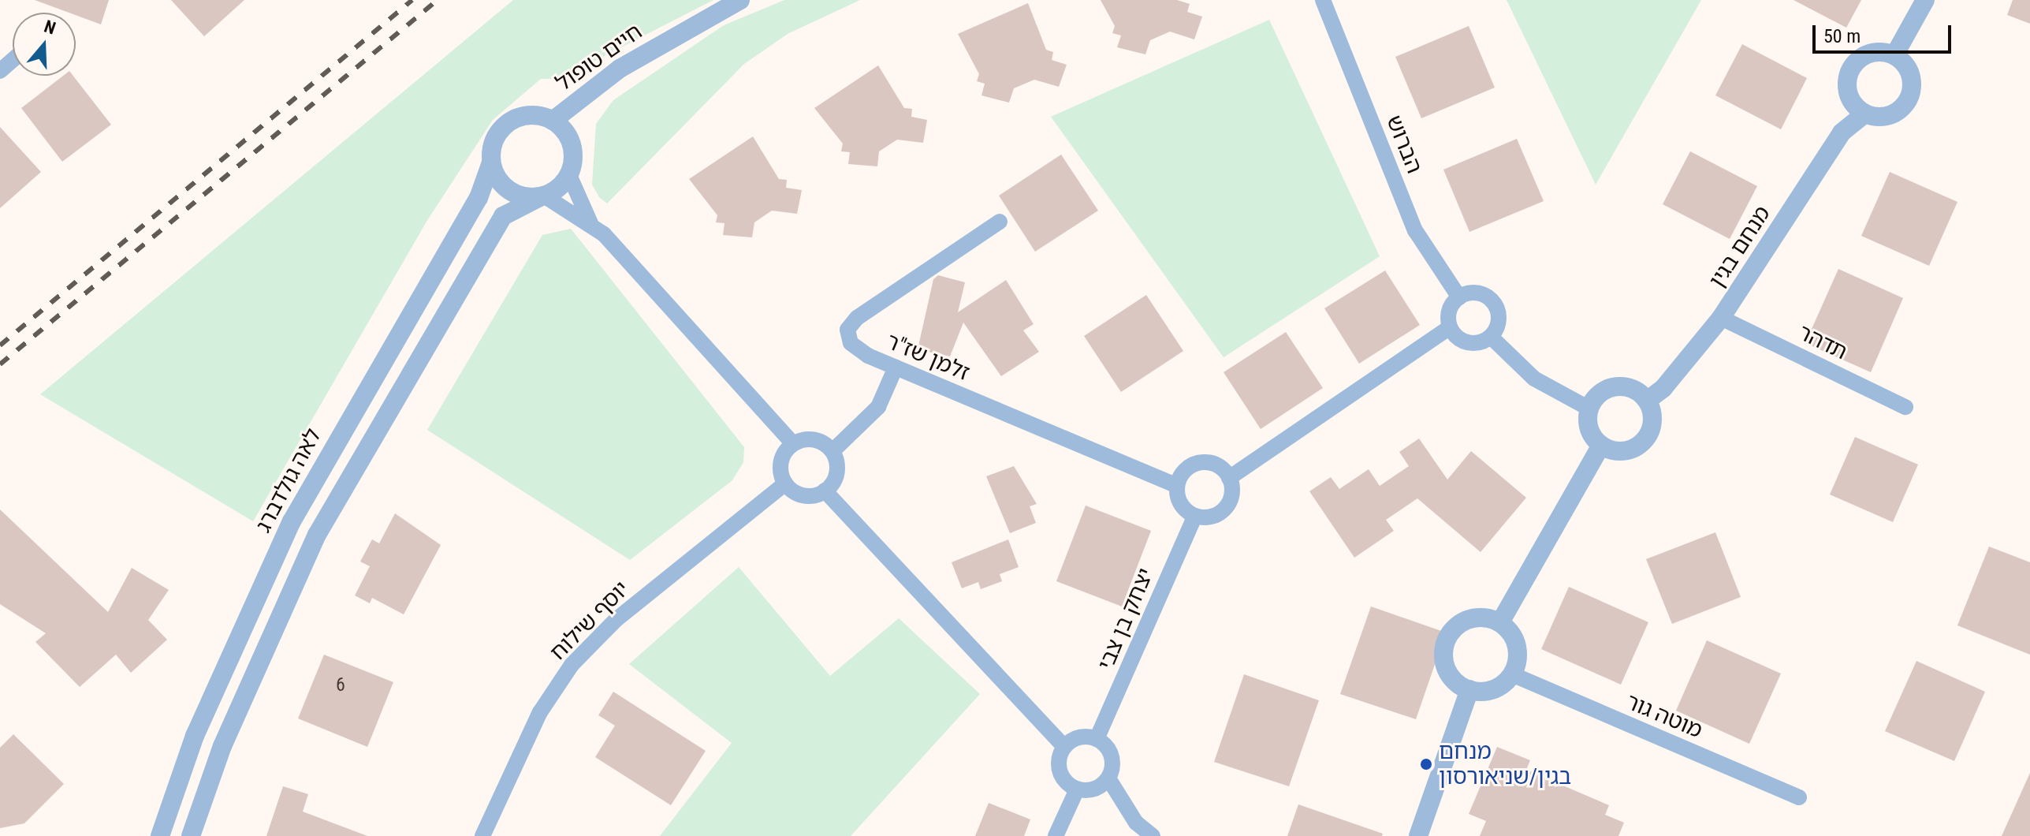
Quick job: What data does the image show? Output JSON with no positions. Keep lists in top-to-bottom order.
{
  "streets": {
    "street": [
      "חיים טופול",
      "הברוש",
      "מנחם בגין",
      "תדהר",
      "זלמן שז\"ר",
      "לאה גולדברג",
      "יצחק בן צבי",
      "יוסף שילוח",
      "מוטה גור"
    ]
  },
  "crossings": [
    ["חיים טופול", "לאה גולדברג"],
    ["מנחם בגין", "תדהר"],
    ["זלמן שז\"ר", "יצחק בן צבי"]
  ],
  "places": ["מנחם בגין/שניאורסון"],
  "house_numbers": ["6"],
  "scale_bar": "50 m",
  "north": "top"
}
